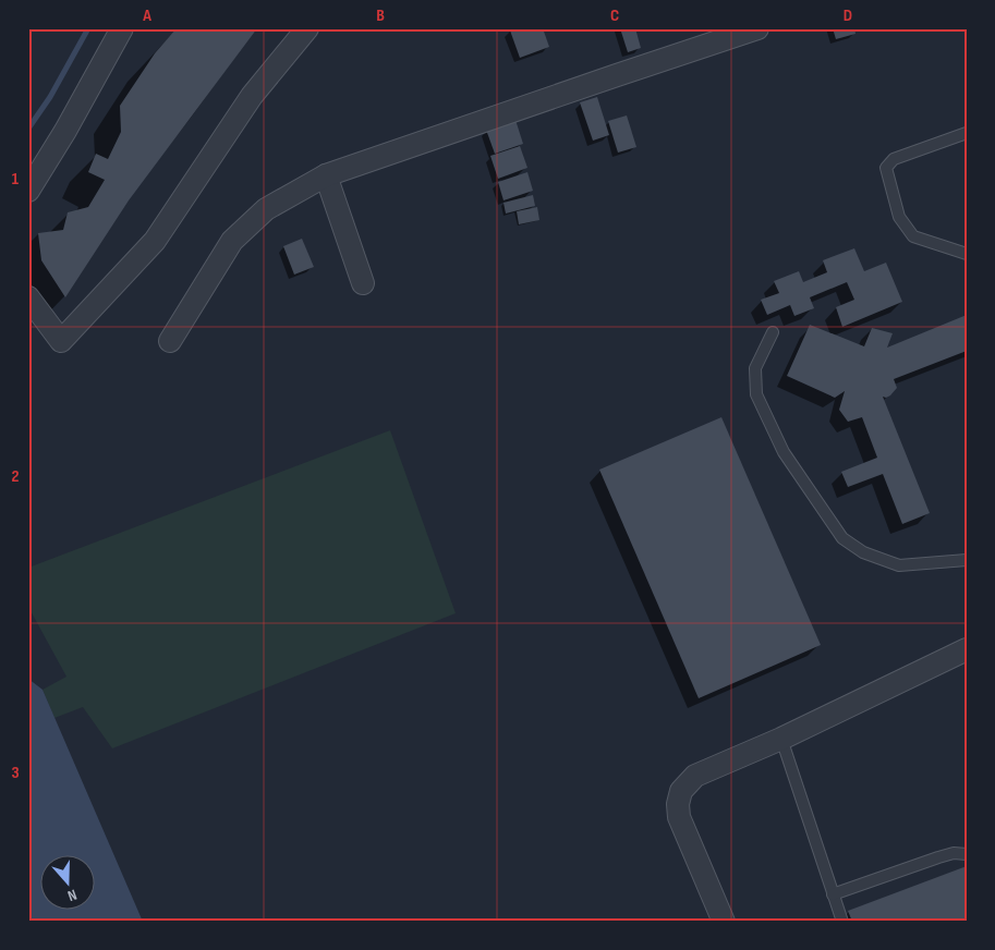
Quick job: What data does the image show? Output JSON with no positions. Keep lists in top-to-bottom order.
{
  "north": "bottom",
  "grid": {
    "columns": [
      "A",
      "B",
      "C",
      "D"
    ],
    "rows": ["1", "2", "3"]
  }
}
